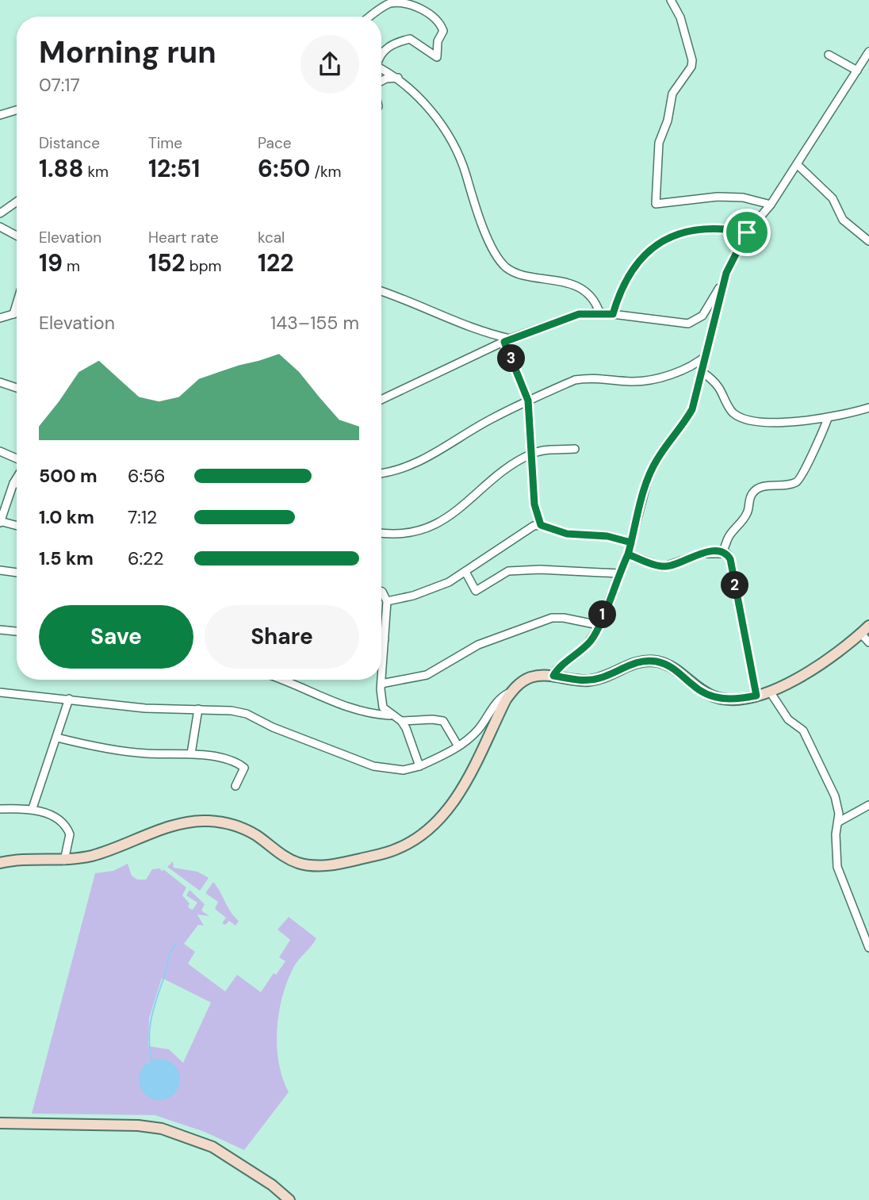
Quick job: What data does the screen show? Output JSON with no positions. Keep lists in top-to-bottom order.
{
  "page": {
    "heading": ["Morning run", "07:17"],
    "stats": [
      ["Distance", "1.88 km"],
      ["Time", "12:51"],
      ["Pace", "6:50 /km"],
      ["Elevation", "19 m"],
      ["Heart rate", "152 bpm"],
      ["kcal", "122"]
    ],
    "chart": ["Elevation", "143–155 m"],
    "pins": ["3", "2", "1"],
    "list": [
      {
        "name": "500 m",
        "note": "6:56"
      },
      {
        "name": "1.0 km",
        "note": "7:12"
      },
      {
        "name": "1.5 km",
        "note": "6:22"
      }
    ],
    "buttons": ["Save", "Share"]
  }
}
